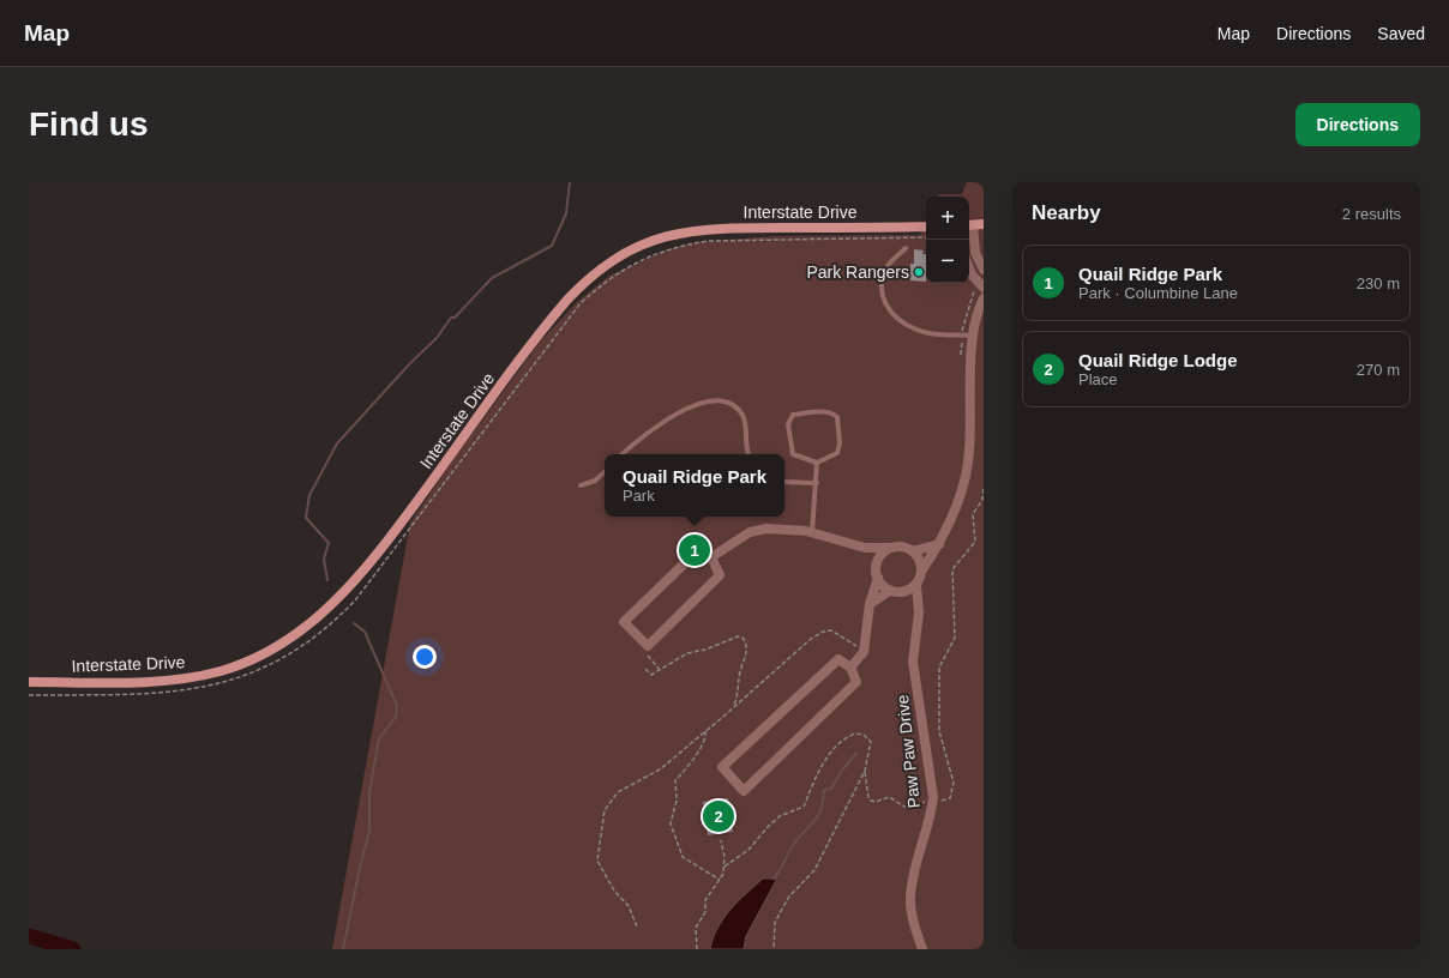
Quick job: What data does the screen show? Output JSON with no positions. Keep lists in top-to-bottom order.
{
  "streets": {
    "main road": ["Interstate Drive"],
    "street": ["Paw Paw Drive"]
  },
  "places": ["Park Rangers"],
  "page": {
    "header": "Map",
    "nav": ["Map", "Directions", "Saved"],
    "buttons": "Directions",
    "title": "Find us",
    "heading": ["Nearby", "2 results"],
    "map_buttons": ["+", "−"],
    "list": [
      {
        "mark": "1",
        "name": "Quail Ridge Park",
        "note": "Park · Columbine Lane",
        "value": "230 m"
      },
      {
        "mark": "2",
        "name": "Quail Ridge Lodge",
        "note": "Place",
        "value": "270 m"
      }
    ],
    "popup": ["Quail Ridge Park", "Park"],
    "pins": ["1", "2"]
  }
}
